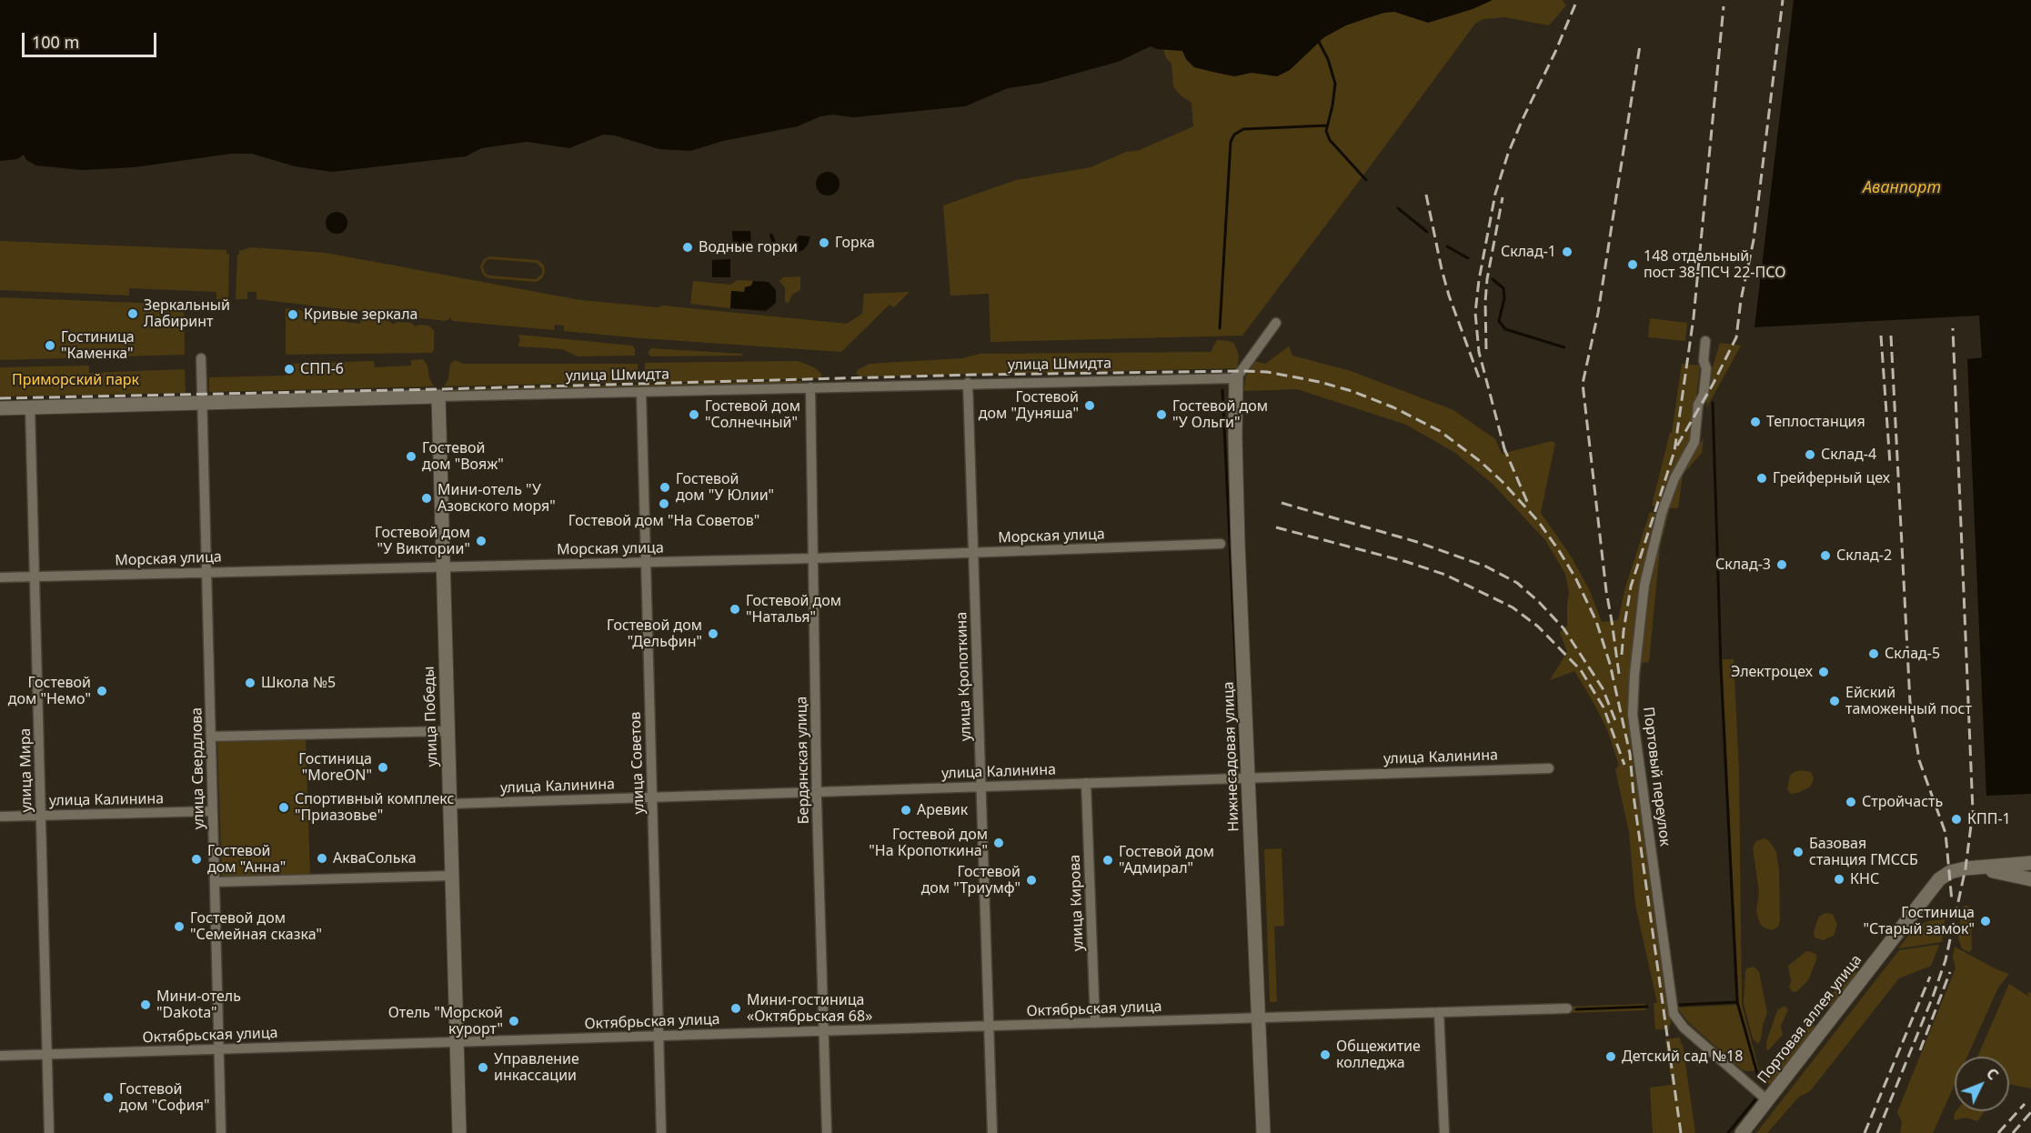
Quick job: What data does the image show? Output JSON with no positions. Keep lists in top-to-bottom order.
{
  "streets": {
    "street": [
      "улица Шмидта",
      "Морская улица",
      "улица Кропоткина",
      "улица Победы",
      "Нижнесадовая улица",
      "улица Калинина",
      "Бердянская улица",
      "улица Советов",
      "улица Свердлова",
      "улица Мира",
      "Портовый переулок",
      "улица Кирова",
      "Октябрьская улица",
      "Портовая аллея улица"
    ]
  },
  "crossings": [
    ["улица Шмидта", "улица Кропоткина"],
    ["улица Шмидта", "улица Победы"],
    ["улица Шмидта", "Нижнесадовая улица"],
    ["улица Шмидта", "Бердянская улица"],
    ["улица Шмидта", "улица Советов"],
    ["улица Шмидта", "улица Свердлова"],
    ["улица Шмидта", "улица Мира"],
    ["Морская улица", "улица Кропоткина"],
    ["Морская улица", "улица Победы"],
    ["Морская улица", "Бердянская улица"],
    ["Морская улица", "улица Советов"],
    ["Морская улица", "улица Свердлова"],
    ["Морская улица", "улица Мира"],
    ["улица Кропоткина", "улица Калинина"],
    ["улица Кропоткина", "Октябрьская улица"],
    ["улица Победы", "улица Калинина"],
    ["улица Победы", "Октябрьская улица"],
    ["Нижнесадовая улица", "улица Калинина"],
    ["Нижнесадовая улица", "Октябрьская улица"],
    ["улица Калинина", "Бердянская улица"],
    ["улица Калинина", "улица Советов"],
    ["улица Калинина", "улица Свердлова"],
    ["улица Калинина", "улица Мира"],
    ["улица Калинина", "улица Кирова"],
    ["Бердянская улица", "Октябрьская улица"],
    ["улица Советов", "Октябрьская улица"],
    ["улица Свердлова", "Октябрьская улица"],
    ["улица Мира", "Октябрьская улица"],
    ["Портовый переулок", "Портовая аллея улица"],
    ["улица Кирова", "Октябрьская улица"]
  ],
  "water": ["Аванпорт"],
  "parks": ["Приморский парк"],
  "places": [
    "Горка",
    "Водные горки",
    "Склад-1",
    "148 отдельный пост 38-ПСЧ 22-ПСО",
    "Зеркальный Лабиринт",
    "Кривые зеркала",
    "Гостиница \"Каменка\"",
    "СПП-6",
    "Гостевой дом \"Дуняша\"",
    "Гостевой дом \"Солнечный\"",
    "Гостевой дом \"У Ольги\"",
    "Теплостанция",
    "Склад-4",
    "Гостевой дом \"Вояж\"",
    "Грейферный цех",
    "Гостевой дом \"У Юлии\"",
    "Мини-отель \"У Азовского моря\"",
    "Гостевой дом \"На Советов\"",
    "Гостевой дом \"У Виктории\"",
    "Склад-2",
    "Склад-3",
    "Гостевой дом \"Наталья\"",
    "Гостевой дом \"Дельфин\"",
    "Склад-5",
    "Электроцех",
    "Школа №5",
    "Гостевой дом \"Немо\"",
    "Ейский таможенный пост",
    "Гостиница \"MoreON\"",
    "Стройчасть",
    "Спортивный комплекс \"Приазовье\"",
    "Аревик",
    "КПП-1",
    "Гостевой дом \"На Кропоткина\"",
    "Базовая станция ГМССБ",
    "АкваСолька",
    "Гостевой дом \"Анна\"",
    "Гостевой дом \"Адмирал\"",
    "КНС",
    "Гостевой дом \"Триумф\"",
    "Гостиница \"Старый замок\"",
    "Гостевой дом \"Семейная сказка\"",
    "Мини-отель \"Dakota\"",
    "Мини-гостиница «Октябрьская 68»",
    "Отель \"Морской курорт\"",
    "Общежитие колледжа",
    "Детский сад №18",
    "Управление инкассации",
    "Гостевой дом \"София\""
  ],
  "scale_bar": "100 m",
  "north": "top right"
}
